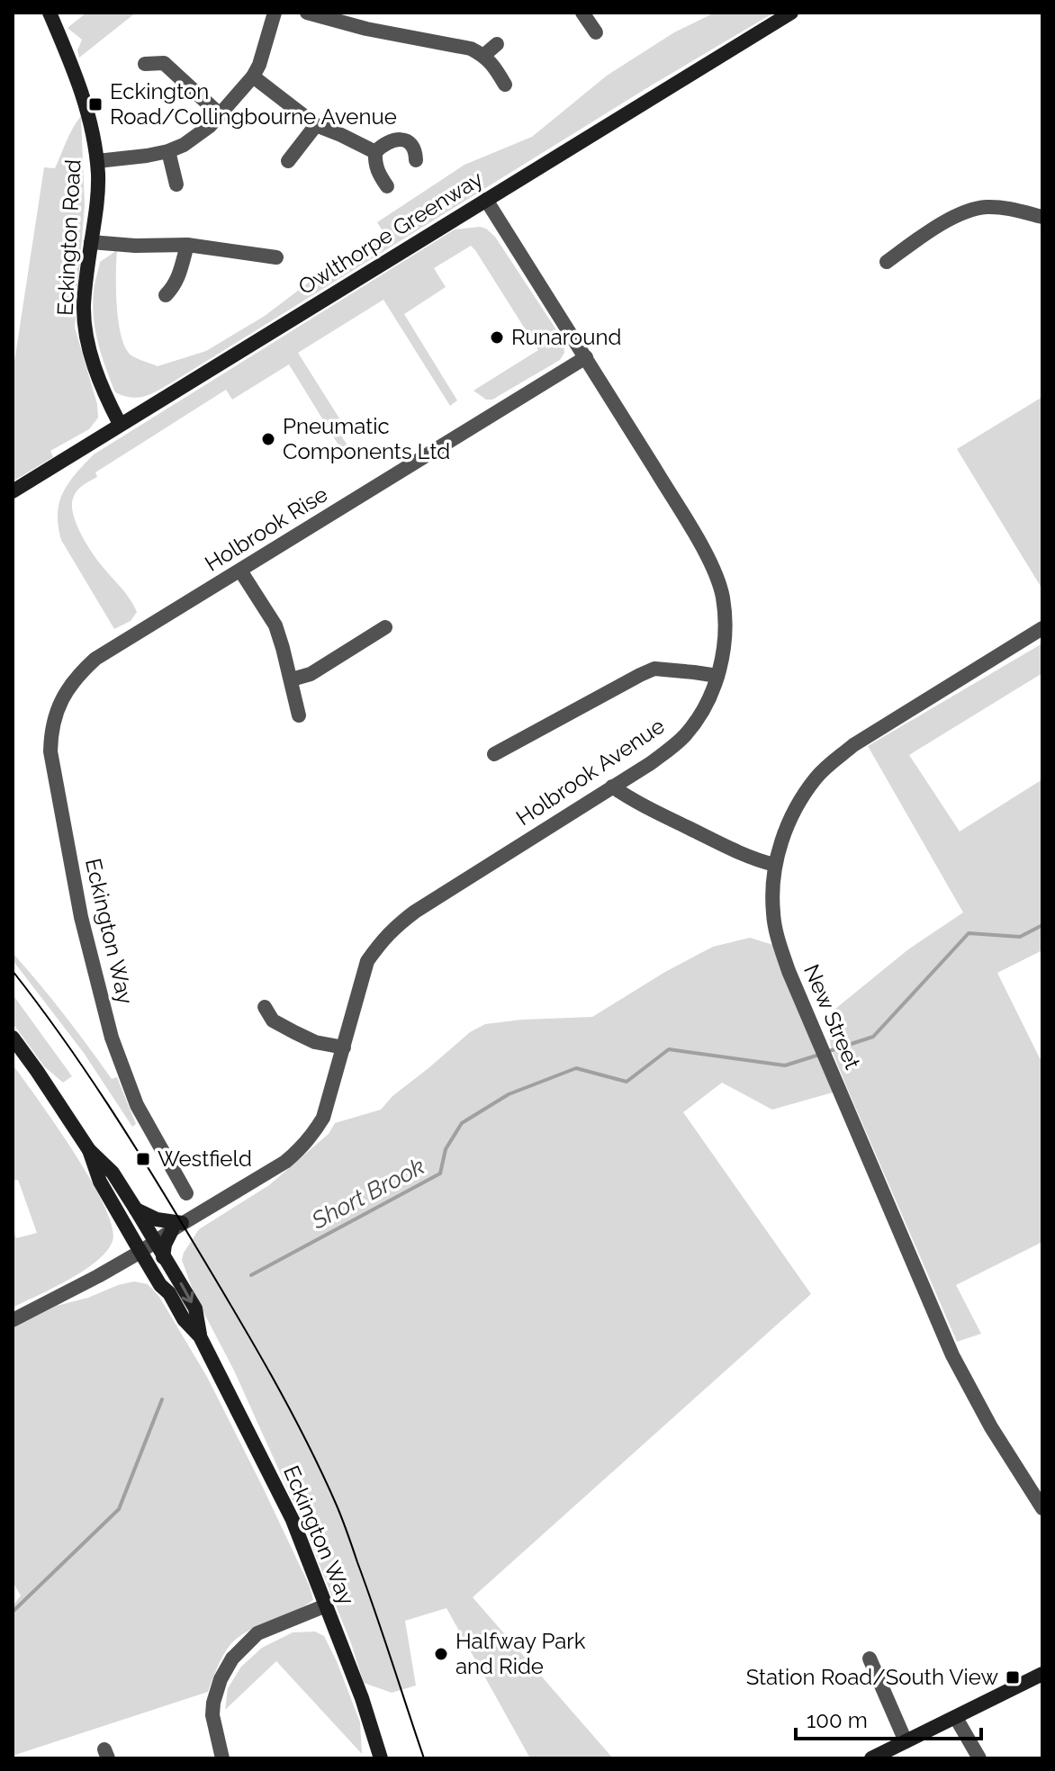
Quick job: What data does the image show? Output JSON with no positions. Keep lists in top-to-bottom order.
{
  "streets": {
    "street": [
      "Owlthorpe Greenway",
      "Eckington Road",
      "Holbrook Rise",
      "Holbrook Avenue",
      "Eckington Way",
      "New Street"
    ]
  },
  "crossings": [
    ["Owlthorpe Greenway", "Eckington Road"],
    ["Owlthorpe Greenway", "Holbrook Avenue"],
    ["Holbrook Rise", "Holbrook Avenue"],
    ["Holbrook Rise", "Eckington Way"],
    ["Holbrook Avenue", "Eckington Way"]
  ],
  "water": ["Short Brook"],
  "places": {
    "transit": ["Eckington Road/Collingbourne Avenue", "Westfield", "Station Road/South View"],
    "other": ["Runaround", "Pneumatic Components Ltd", "Halfway Park and Ride"]
  },
  "scale_bar": "100 m"
}
